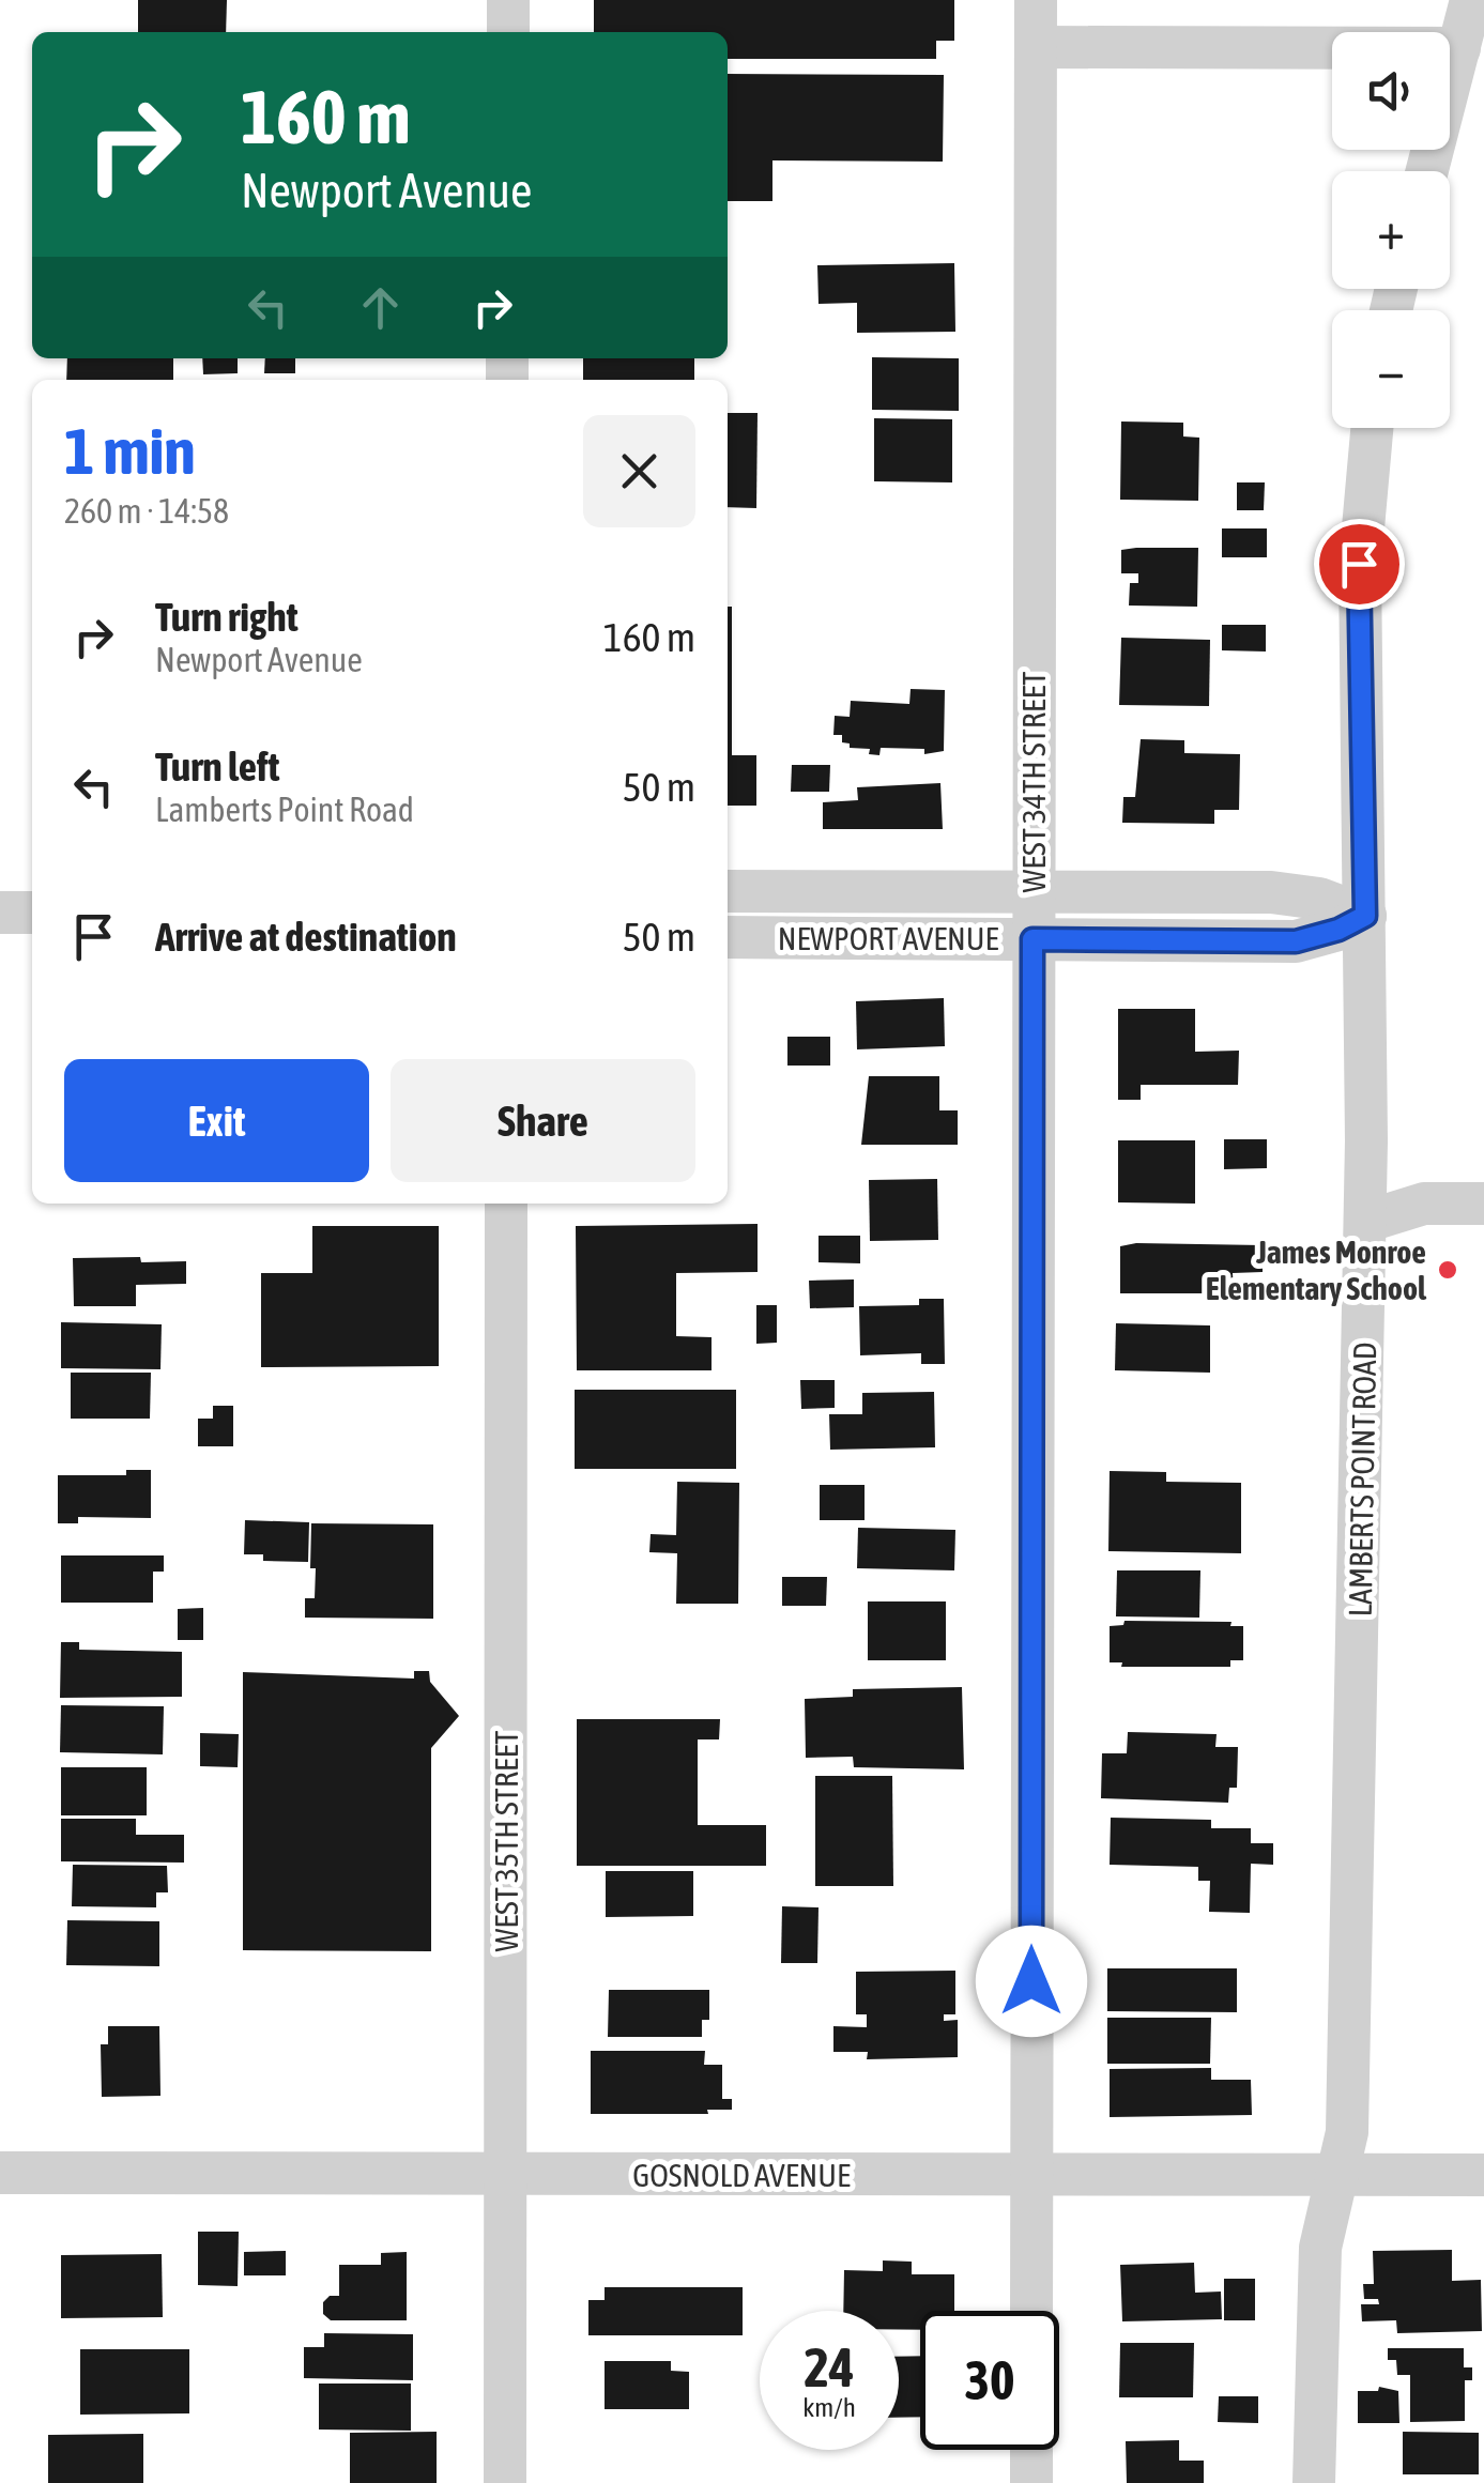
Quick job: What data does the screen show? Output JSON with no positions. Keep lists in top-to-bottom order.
{
  "streets": {
    "street": [
      "WEST 34TH STREET",
      "NEWPORT AVENUE",
      "LAMBERTS POINT ROAD",
      "WEST 35TH STREET",
      "GOSNOLD AVENUE"
    ]
  },
  "crossings": [
    ["WEST 34TH STREET", "NEWPORT AVENUE"],
    ["WEST 34TH STREET", "GOSNOLD AVENUE"],
    ["NEWPORT AVENUE", "LAMBERTS POINT ROAD"],
    ["LAMBERTS POINT ROAD", "GOSNOLD AVENUE"],
    ["WEST 35TH STREET", "GOSNOLD AVENUE"]
  ],
  "places": ["James Monroe Elementary School"],
  "page": {
    "map_buttons": ["+", "−"],
    "turn": ["160 m", "Newport Avenue"],
    "heading": ["1 min", "260 m · 14:58"],
    "list": [
      {
        "name": "Turn right",
        "note": "Newport Avenue",
        "value": "160 m"
      },
      {
        "name": "Turn left",
        "note": "Lamberts Point Road",
        "value": "50 m"
      },
      {
        "name": "Arrive at destination",
        "value": "50 m"
      }
    ],
    "buttons": ["Exit", "Share"],
    "speed": "24 km/h",
    "limit": "30"
  }
}
